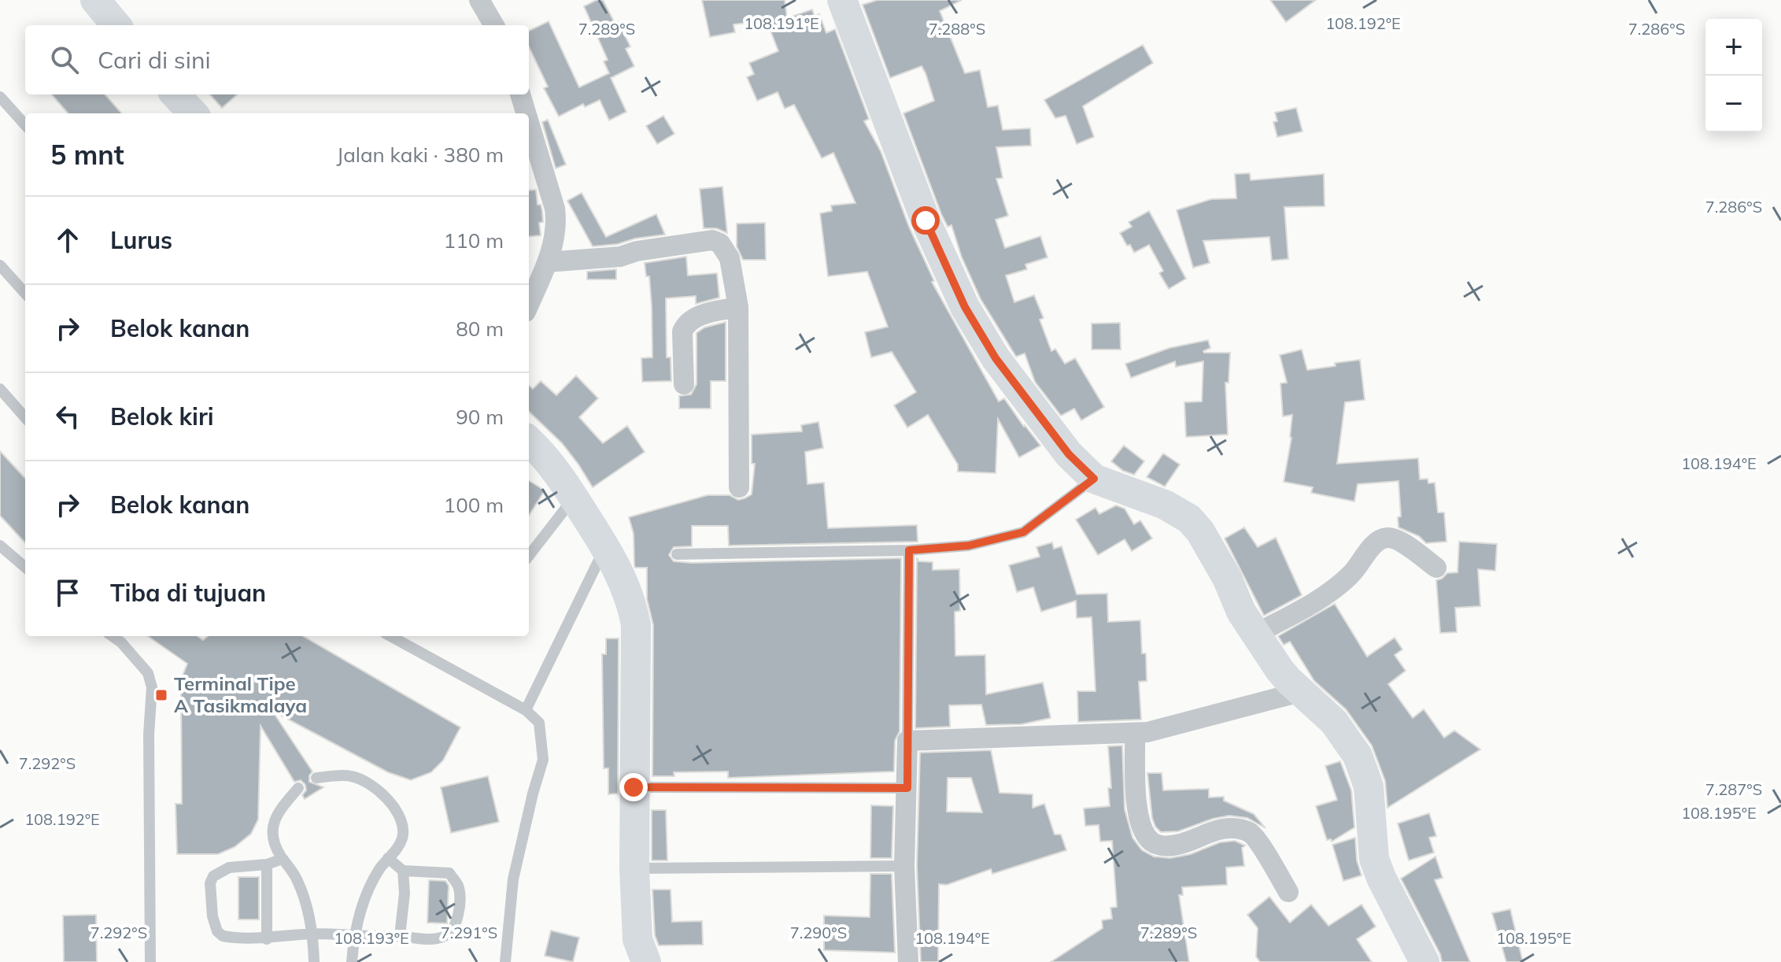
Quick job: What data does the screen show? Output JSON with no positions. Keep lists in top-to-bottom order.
{
  "places": {
    "transit": ["Terminal Tipe A Tasikmalaya"]
  },
  "page": {
    "map_buttons": ["+", "−"],
    "search": "Cari di sini",
    "heading": ["5 mnt", "Jalan kaki · 380 m"],
    "list": [
      ["Lurus", "110 m"],
      ["Belok kanan", "80 m"],
      ["Belok kiri", "90 m"],
      ["Belok kanan", "100 m"],
      "Tiba di tujuan"
    ]
  },
  "coordinates": [
    "108.191°E",
    "108.192°E",
    "7.289°S",
    "7.288°S",
    "7.286°S",
    "108.194°E",
    "7.292°S",
    "7.287°S",
    "108.195°E",
    "7.291°S",
    "7.290°S",
    "108.193°E"
  ]
}
